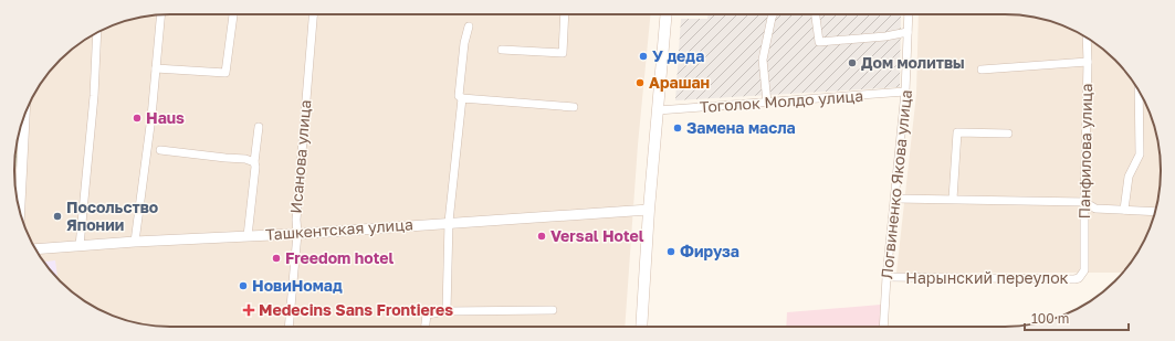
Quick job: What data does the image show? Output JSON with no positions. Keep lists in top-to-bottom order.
{
  "streets": {
    "street": [
      "Тоголок Молдо улица",
      "Панфилова улица",
      "Исанова улица",
      "Логвиненко Якова улица",
      "Ташкентская улица",
      "Нарынский переулок"
    ]
  },
  "crossings": [
    ["Тоголок Молдо улица", "Логвиненко Якова улица"],
    ["Панфилова улица", "Нарынский переулок"],
    ["Исанова улица", "Ташкентская улица"],
    ["Логвиненко Якова улица", "Нарынский переулок"]
  ],
  "places": {
    "other": [
      "У деда",
      "Дом молитвы",
      "Арашан",
      "Haus",
      "Замена масла",
      "Посольство Японии",
      "Versal Hotel",
      "Фируза",
      "Freedom hotel",
      "НовиНомад"
    ],
    "health": ["Medecins Sans Frontieres"]
  },
  "scale_bar": "100 m"
}
